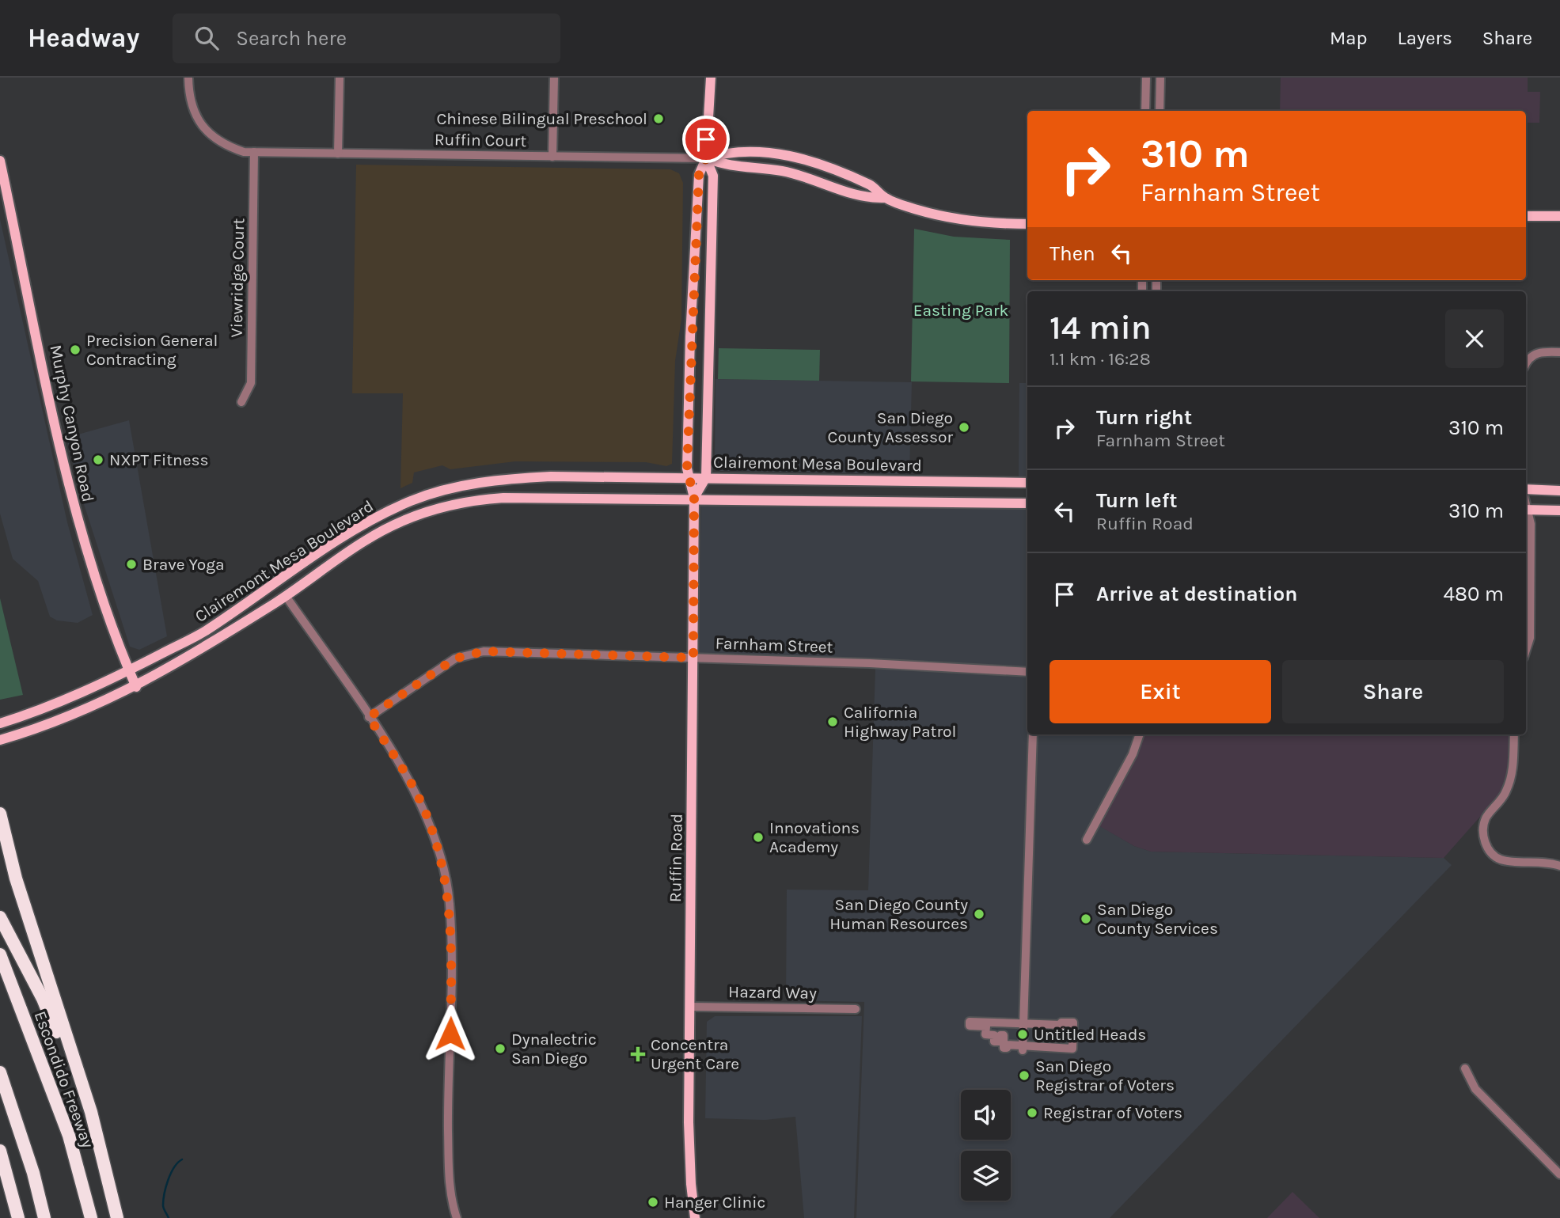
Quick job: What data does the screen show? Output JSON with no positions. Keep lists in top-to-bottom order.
{
  "streets": {
    "highway": ["Escondido Freeway"],
    "main road": ["Murphy Canyon Road", "Clairemont Mesa Boulevard", "Ruffin Road"],
    "street": [
      "Ruffin Court",
      "Viewridge Court",
      "Farnham Street",
      "Hazard Way"
    ]
  },
  "crossings": [
    ["Ruffin Court", "Viewridge Court"],
    ["Ruffin Court", "Ruffin Road"],
    ["Murphy Canyon Road", "Clairemont Mesa Boulevard"],
    ["Clairemont Mesa Boulevard", "Ruffin Road"],
    ["Farnham Street", "Ruffin Road"],
    ["Ruffin Road", "Hazard Way"]
  ],
  "parks": ["Easting Park"],
  "places": {
    "other": [
      "Chinese Bilingual Preschool",
      "Precision General Contracting",
      "San Diego County Assessor",
      "NXPT Fitness",
      "Brave Yoga",
      "California Highway Patrol",
      "Innovations Academy",
      "San Diego County Human Resources",
      "San Diego County Services",
      "Untitled Heads",
      "Dynalectric San Diego",
      "San Diego Registrar of Voters",
      "Registrar of Voters",
      "Hanger Clinic"
    ],
    "health": ["Concentra Urgent Care"]
  },
  "page": {
    "header": "Headway",
    "search": "Search here",
    "nav": ["Map", "Layers", "Share"],
    "turn": ["310 m", "Farnham Street"],
    "then": "Then",
    "heading": ["14 min", "1.1 km · 16:28"],
    "list": [
      {
        "name": "Turn right",
        "note": "Farnham Street",
        "value": "310 m"
      },
      {
        "name": "Turn left",
        "note": "Ruffin Road",
        "value": "310 m"
      },
      {
        "name": "Arrive at destination",
        "value": "480 m"
      }
    ],
    "buttons": ["Exit", "Share"]
  }
}
